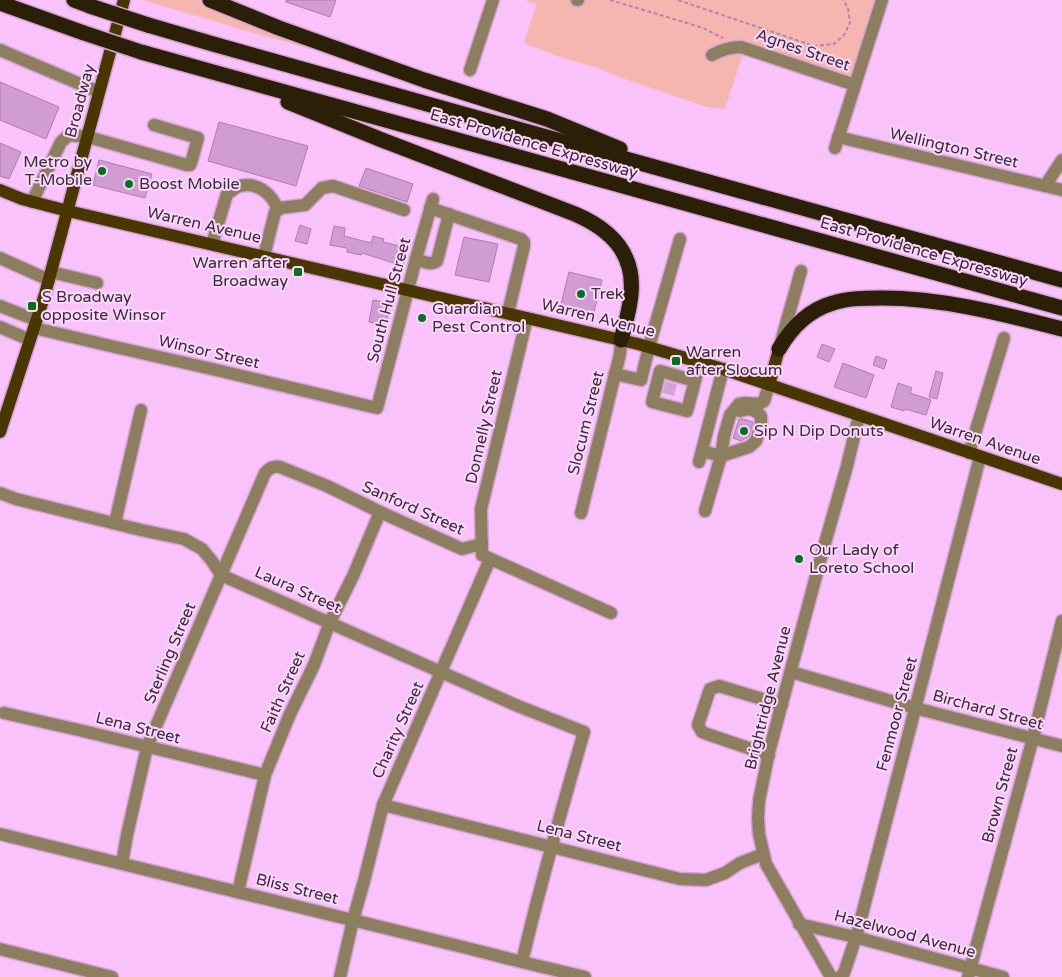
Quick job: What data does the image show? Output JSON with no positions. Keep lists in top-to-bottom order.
{
  "streets": {
    "highway": ["East Providence Expressway"],
    "main road": ["Broadway", "Warren Avenue"],
    "street": [
      "Agnes Street",
      "Wellington Street",
      "South Hull Street",
      "Winsor Street",
      "Slocum Street",
      "Donnelly Street",
      "Sanford Street",
      "Laura Street",
      "Sterling Street",
      "Faith Street",
      "Brightridge Avenue",
      "Birchard Street",
      "Fenmoor Street",
      "Lena Street",
      "Charity Street",
      "Brown Street",
      "Bliss Street",
      "Hazelwood Avenue"
    ]
  },
  "crossings": [
    ["Agnes Street", "Wellington Street"],
    ["Broadway", "Warren Avenue"],
    ["Broadway", "Winsor Street"],
    ["Warren Avenue", "South Hull Street"],
    ["Warren Avenue", "Slocum Street"],
    ["Warren Avenue", "Donnelly Street"],
    ["Warren Avenue", "Brightridge Avenue"],
    ["Warren Avenue", "Fenmoor Street"],
    ["South Hull Street", "Winsor Street"],
    ["Donnelly Street", "Sanford Street"],
    ["Sanford Street", "Sterling Street"],
    ["Sanford Street", "Faith Street"],
    ["Sanford Street", "Charity Street"],
    ["Laura Street", "Sterling Street"],
    ["Laura Street", "Faith Street"],
    ["Laura Street", "Lena Street"],
    ["Laura Street", "Charity Street"],
    ["Sterling Street", "Lena Street"],
    ["Sterling Street", "Bliss Street"],
    ["Faith Street", "Lena Street"],
    ["Faith Street", "Bliss Street"],
    ["Brightridge Avenue", "Birchard Street"],
    ["Brightridge Avenue", "Lena Street"],
    ["Brightridge Avenue", "Hazelwood Avenue"],
    ["Birchard Street", "Fenmoor Street"],
    ["Birchard Street", "Brown Street"],
    ["Fenmoor Street", "Hazelwood Avenue"],
    ["Lena Street", "Charity Street"],
    ["Charity Street", "Bliss Street"],
    ["Brown Street", "Hazelwood Avenue"]
  ],
  "places": {
    "other": [
      "Metro by T-Mobile",
      "Boost Mobile",
      "Trek",
      "Guardian Pest Control",
      "Sip N Dip Donuts",
      "Our Lady of Loreto School"
    ],
    "transit": ["Warren after Broadway", "S Broadway opposite Winsor", "Warren after Slocum"]
  }
}
